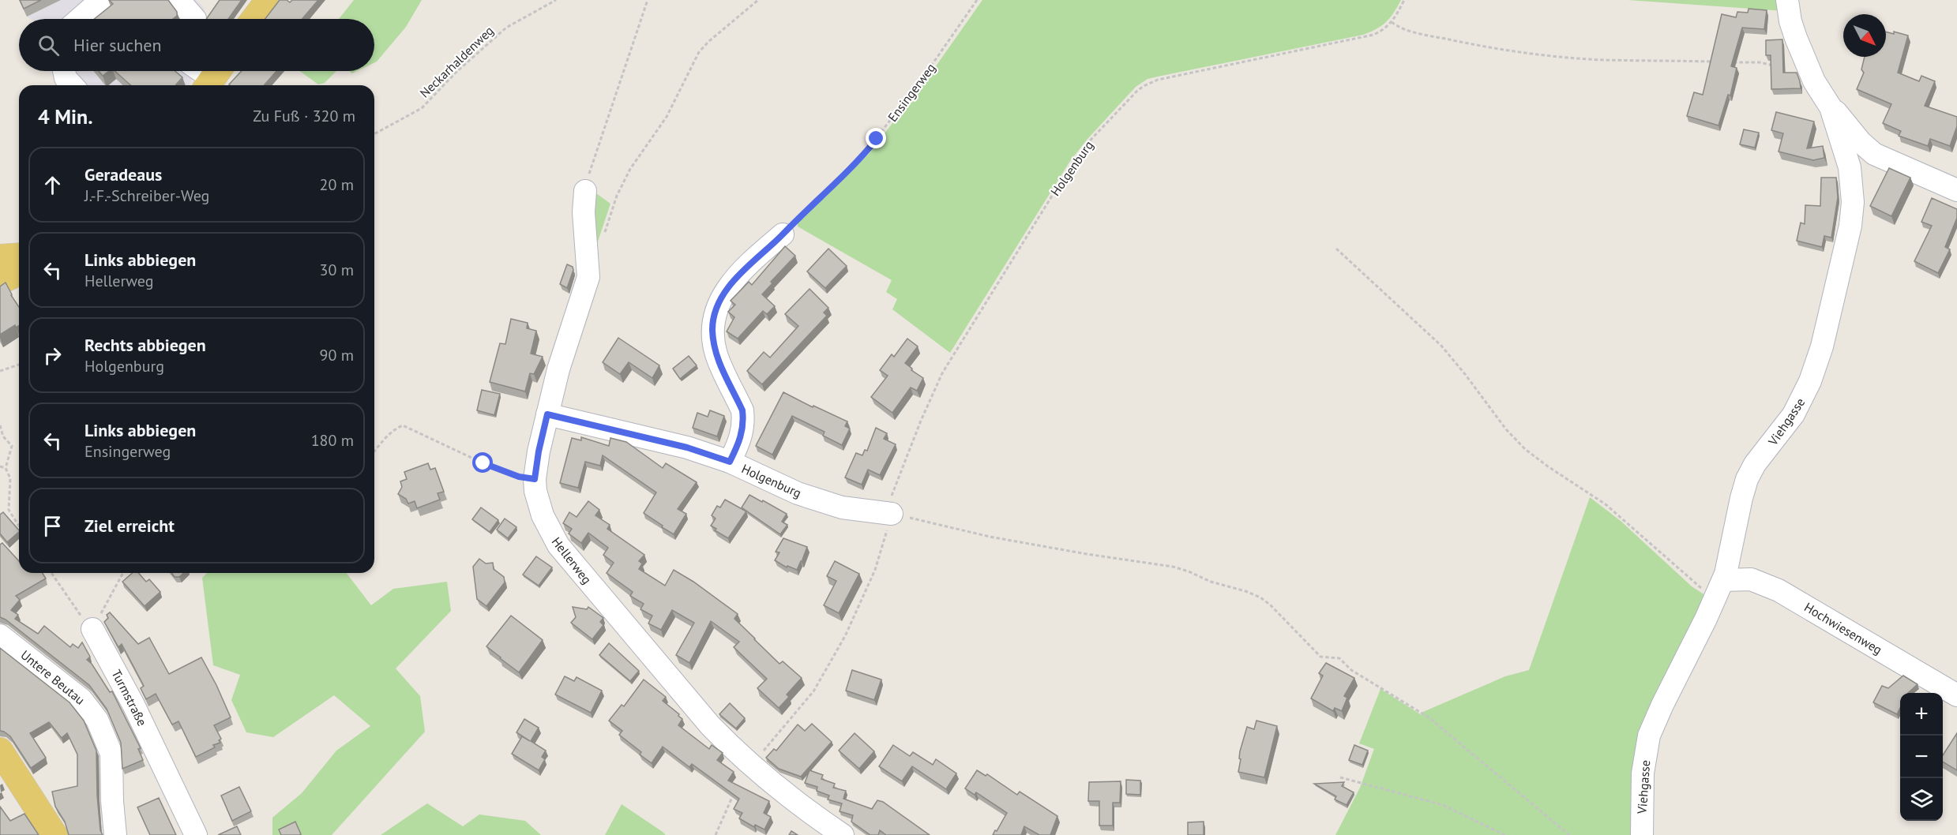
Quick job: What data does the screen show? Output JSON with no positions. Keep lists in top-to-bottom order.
{
  "streets": {
    "street": [
      "Holgenburg",
      "Viehgasse",
      "Hellerweg",
      "Hochwiesenweg",
      "Untere Beutau",
      "Turmstraße"
    ],
    "path": ["Neckarhaldenweg", "Ensingerweg"]
  },
  "crossings": [
    ["Holgenburg", "Hellerweg"],
    ["Viehgasse", "Hochwiesenweg"]
  ],
  "north": "bottom right",
  "page": {
    "search": "Hier suchen",
    "heading": ["4 Min.", "Zu Fuß · 320 m"],
    "list": [
      ["Geradeaus", "J.-F.-Schreiber-Weg", "20 m"],
      ["Links abbiegen", "Hellerweg", "30 m"],
      ["Rechts abbiegen", "Holgenburg", "90 m"],
      ["Links abbiegen", "Ensingerweg", "180 m"],
      "Ziel erreicht"
    ],
    "map_buttons": ["+", "−"]
  }
}
